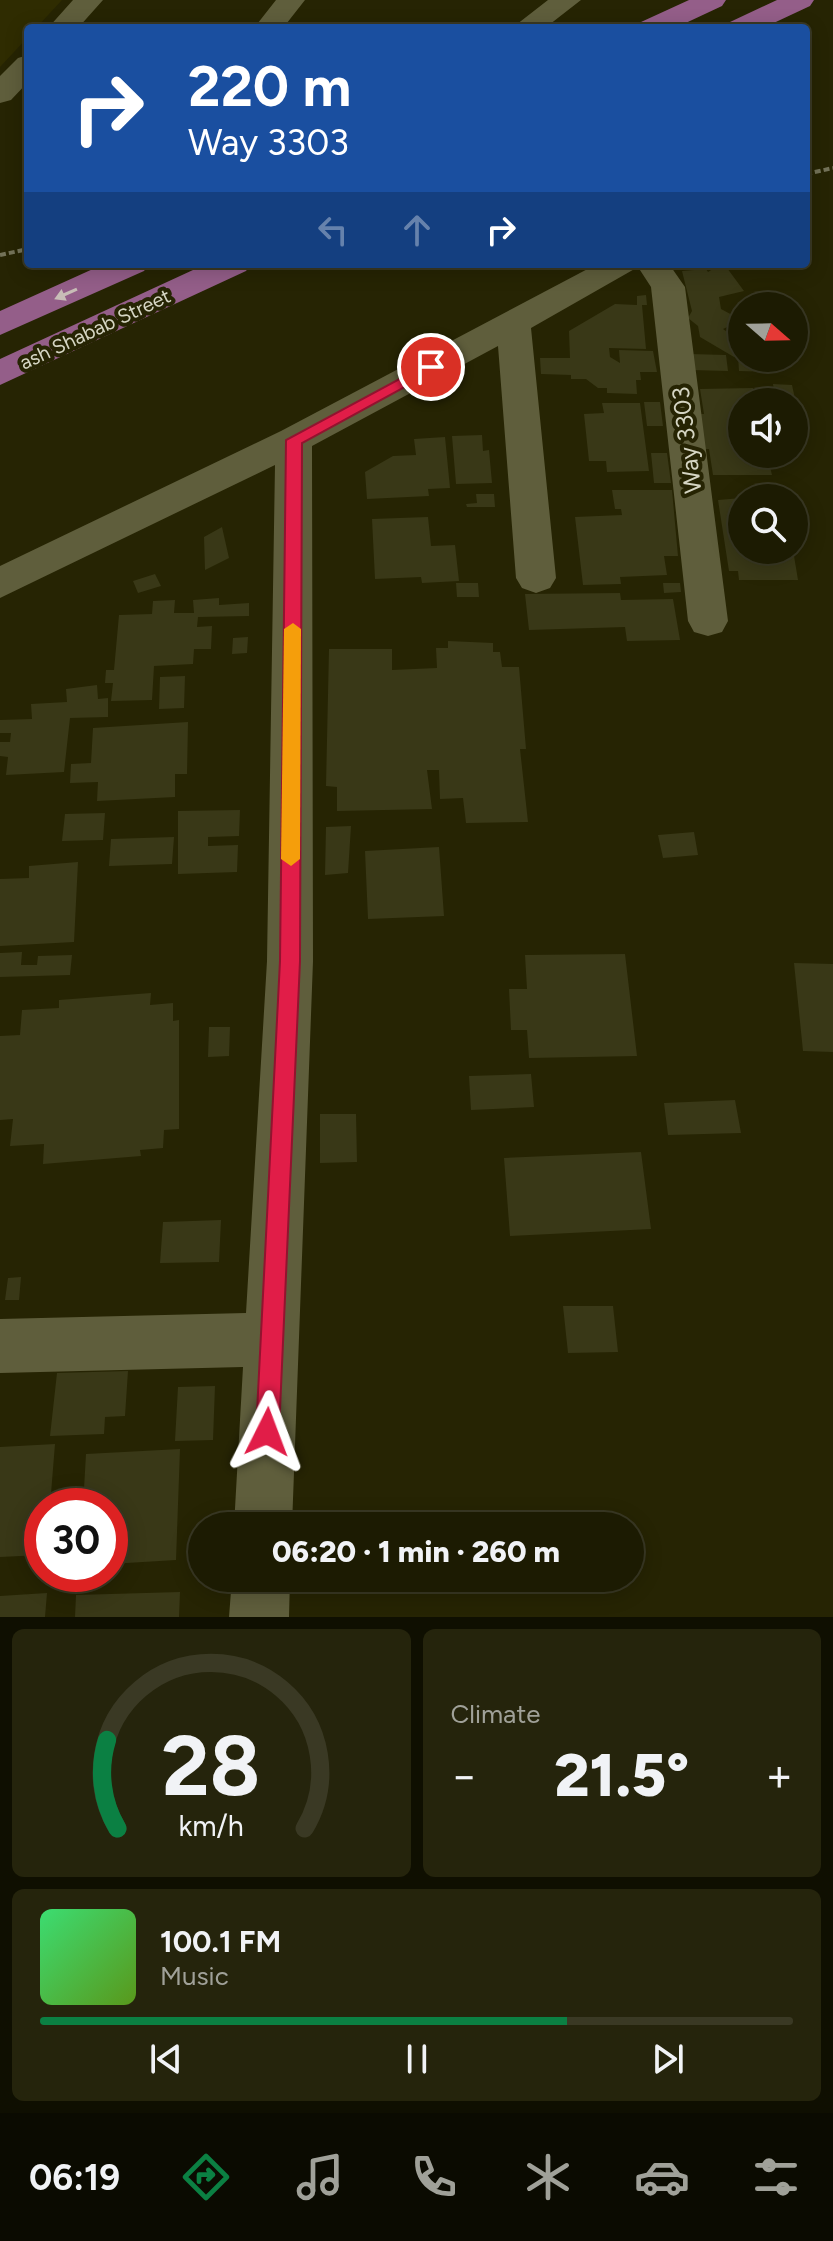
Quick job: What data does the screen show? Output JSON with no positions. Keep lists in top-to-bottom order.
{
  "streets": {
    "main road": ["ash Shabab Street"],
    "street": ["Way 3303"]
  },
  "north": "right",
  "page": {
    "turn": ["220 m", "Way 3303"],
    "limit": "30",
    "trip": "06:20 · 1 min · 260 m",
    "tile": "Climate",
    "heat": ["−", "21.5°", "+"],
    "song": ["100.1 FM", "Music"],
    "tabs": "06:19",
    "gauge": ["28", "km/h"]
  }
}
